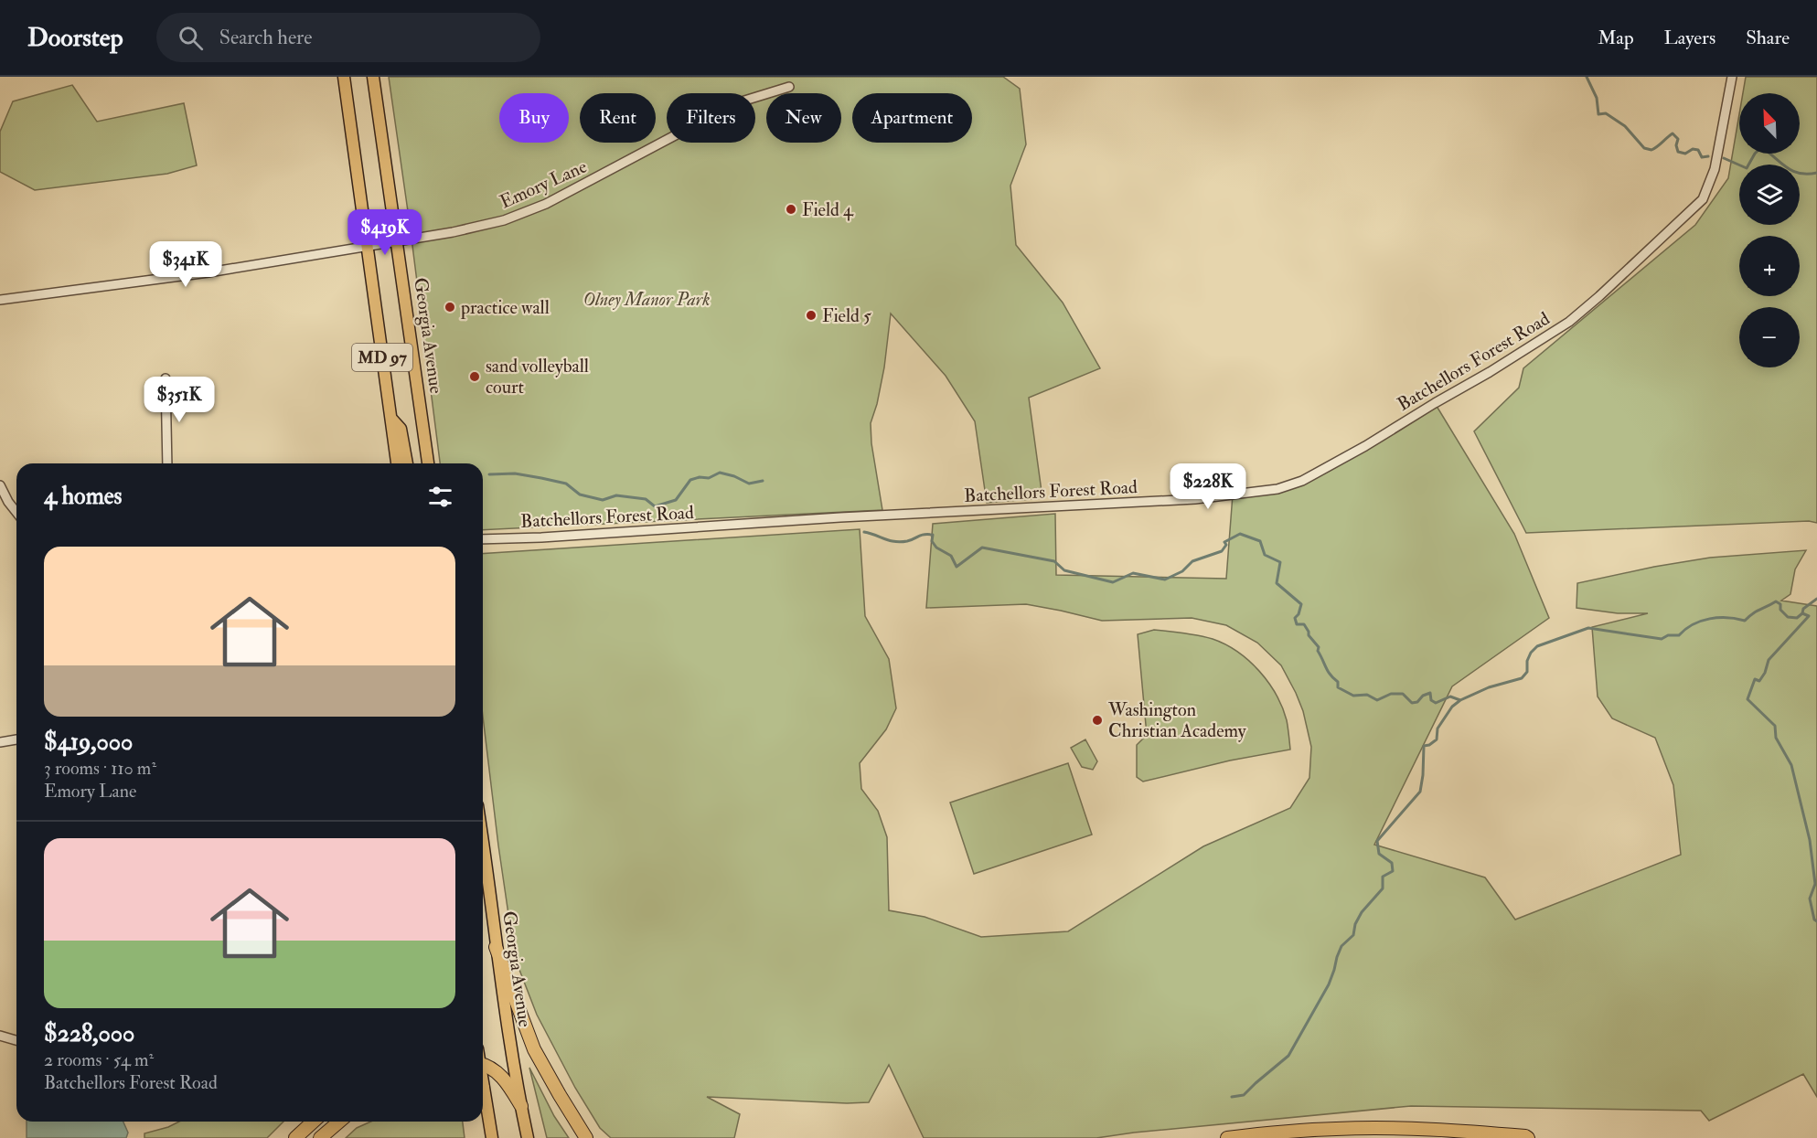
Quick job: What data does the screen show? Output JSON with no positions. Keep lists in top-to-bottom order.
{
  "streets": {
    "main road": ["Georgia Avenue", "MD 97"],
    "street": ["Emory Lane", "Batchellors Forest Road"]
  },
  "crossings": [
    ["Emory Lane", "Georgia Avenue"],
    ["Emory Lane", "MD 97"]
  ],
  "parks": ["Olney Manor Park"],
  "places": [
    "Field 4",
    "practice wall",
    "Field 5",
    "sand volleyball court",
    "Washington Christian Academy"
  ],
  "north": "top left",
  "page": {
    "header": "Doorstep",
    "search": "Search here",
    "nav": ["Map", "Layers", "Share"],
    "map_buttons": ["+", "−"],
    "chip": [
      "Buy",
      "Rent",
      "Filters",
      "New",
      "Apartment"
    ],
    "price": [
      "$419K",
      "$341K",
      "$351K",
      "$228K"
    ],
    "heading": "4 homes",
    "list": [
      {
        "name": "$419,000",
        "note": "3 rooms · 110 m² · Emory Lane"
      },
      {
        "name": "$228,000",
        "note": "2 rooms · 54 m² · Batchellors Forest Road"
      }
    ]
  }
}
